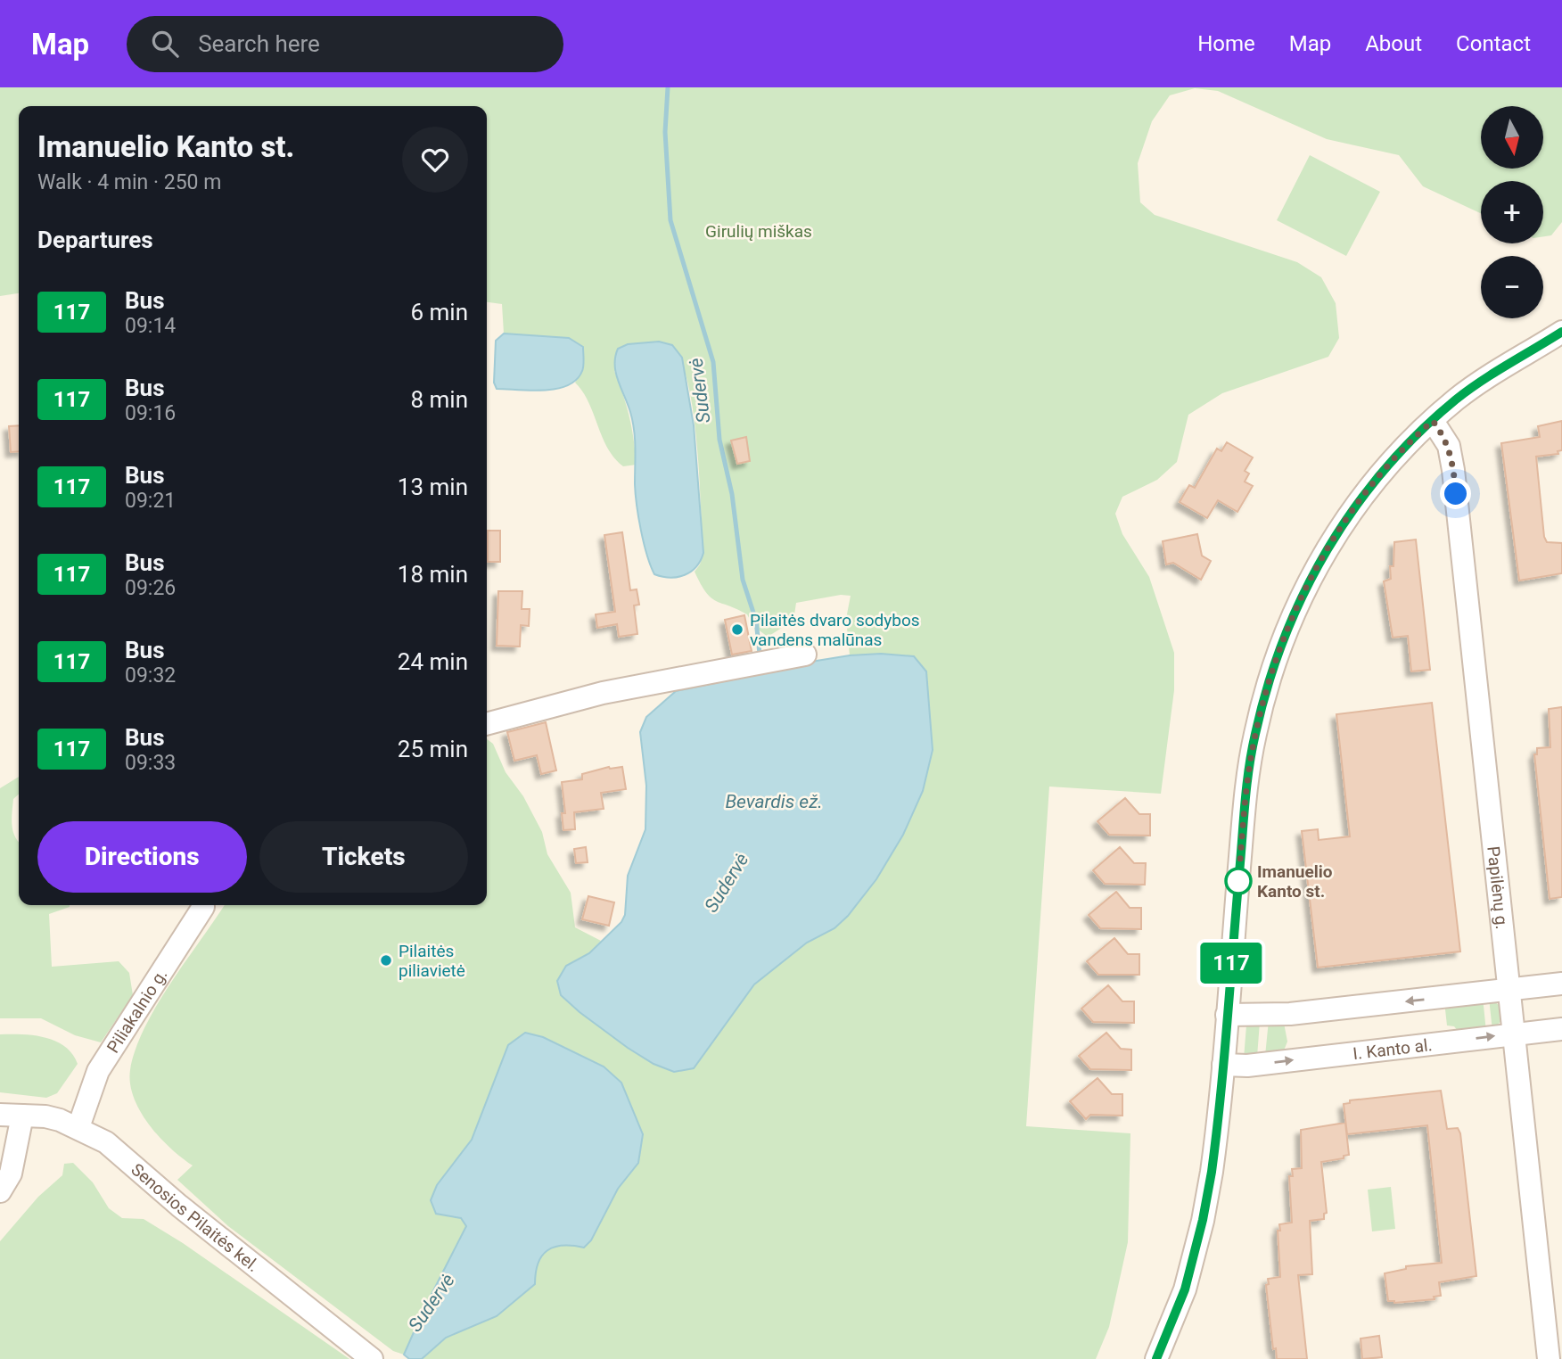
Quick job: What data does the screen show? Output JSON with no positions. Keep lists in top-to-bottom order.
{
  "streets": {
    "street": [
      "Papilėnų g.",
      "Piliakalnio g.",
      "I. Kanto al.",
      "Senosios Pilaitės kel."
    ]
  },
  "crossings": [
    ["Papilėnų g.", "I. Kanto al."],
    ["Piliakalnio g.", "Senosios Pilaitės kel."]
  ],
  "water": ["Sudervė", "Bevardis ež."],
  "parks": ["Girulių miškas"],
  "places": ["Pilaitės dvaro sodybos vandens malūnas", "Imanuelio Kanto st.", "Pilaitės piliavietė"],
  "lines": ["bus line 117"],
  "north": "bottom",
  "page": {
    "header": "Map",
    "search": "Search here",
    "nav": [
      "Home",
      "Map",
      "About",
      "Contact"
    ],
    "on_map": "117",
    "map_buttons": ["+", "−"],
    "heading": [
      ["Imanuelio Kanto st.", "Walk · 4 min · 250 m"],
      "Departures"
    ],
    "list": [
      {
        "mark": "117",
        "name": "Bus",
        "note": "09:14",
        "value": "6 min"
      },
      {
        "mark": "117",
        "name": "Bus",
        "note": "09:16",
        "value": "8 min"
      },
      {
        "mark": "117",
        "name": "Bus",
        "note": "09:21",
        "value": "13 min"
      },
      {
        "mark": "117",
        "name": "Bus",
        "note": "09:26",
        "value": "18 min"
      },
      {
        "mark": "117",
        "name": "Bus",
        "note": "09:32",
        "value": "24 min"
      },
      {
        "mark": "117",
        "name": "Bus",
        "note": "09:33",
        "value": "25 min"
      }
    ],
    "buttons": ["Directions", "Tickets"]
  }
}
